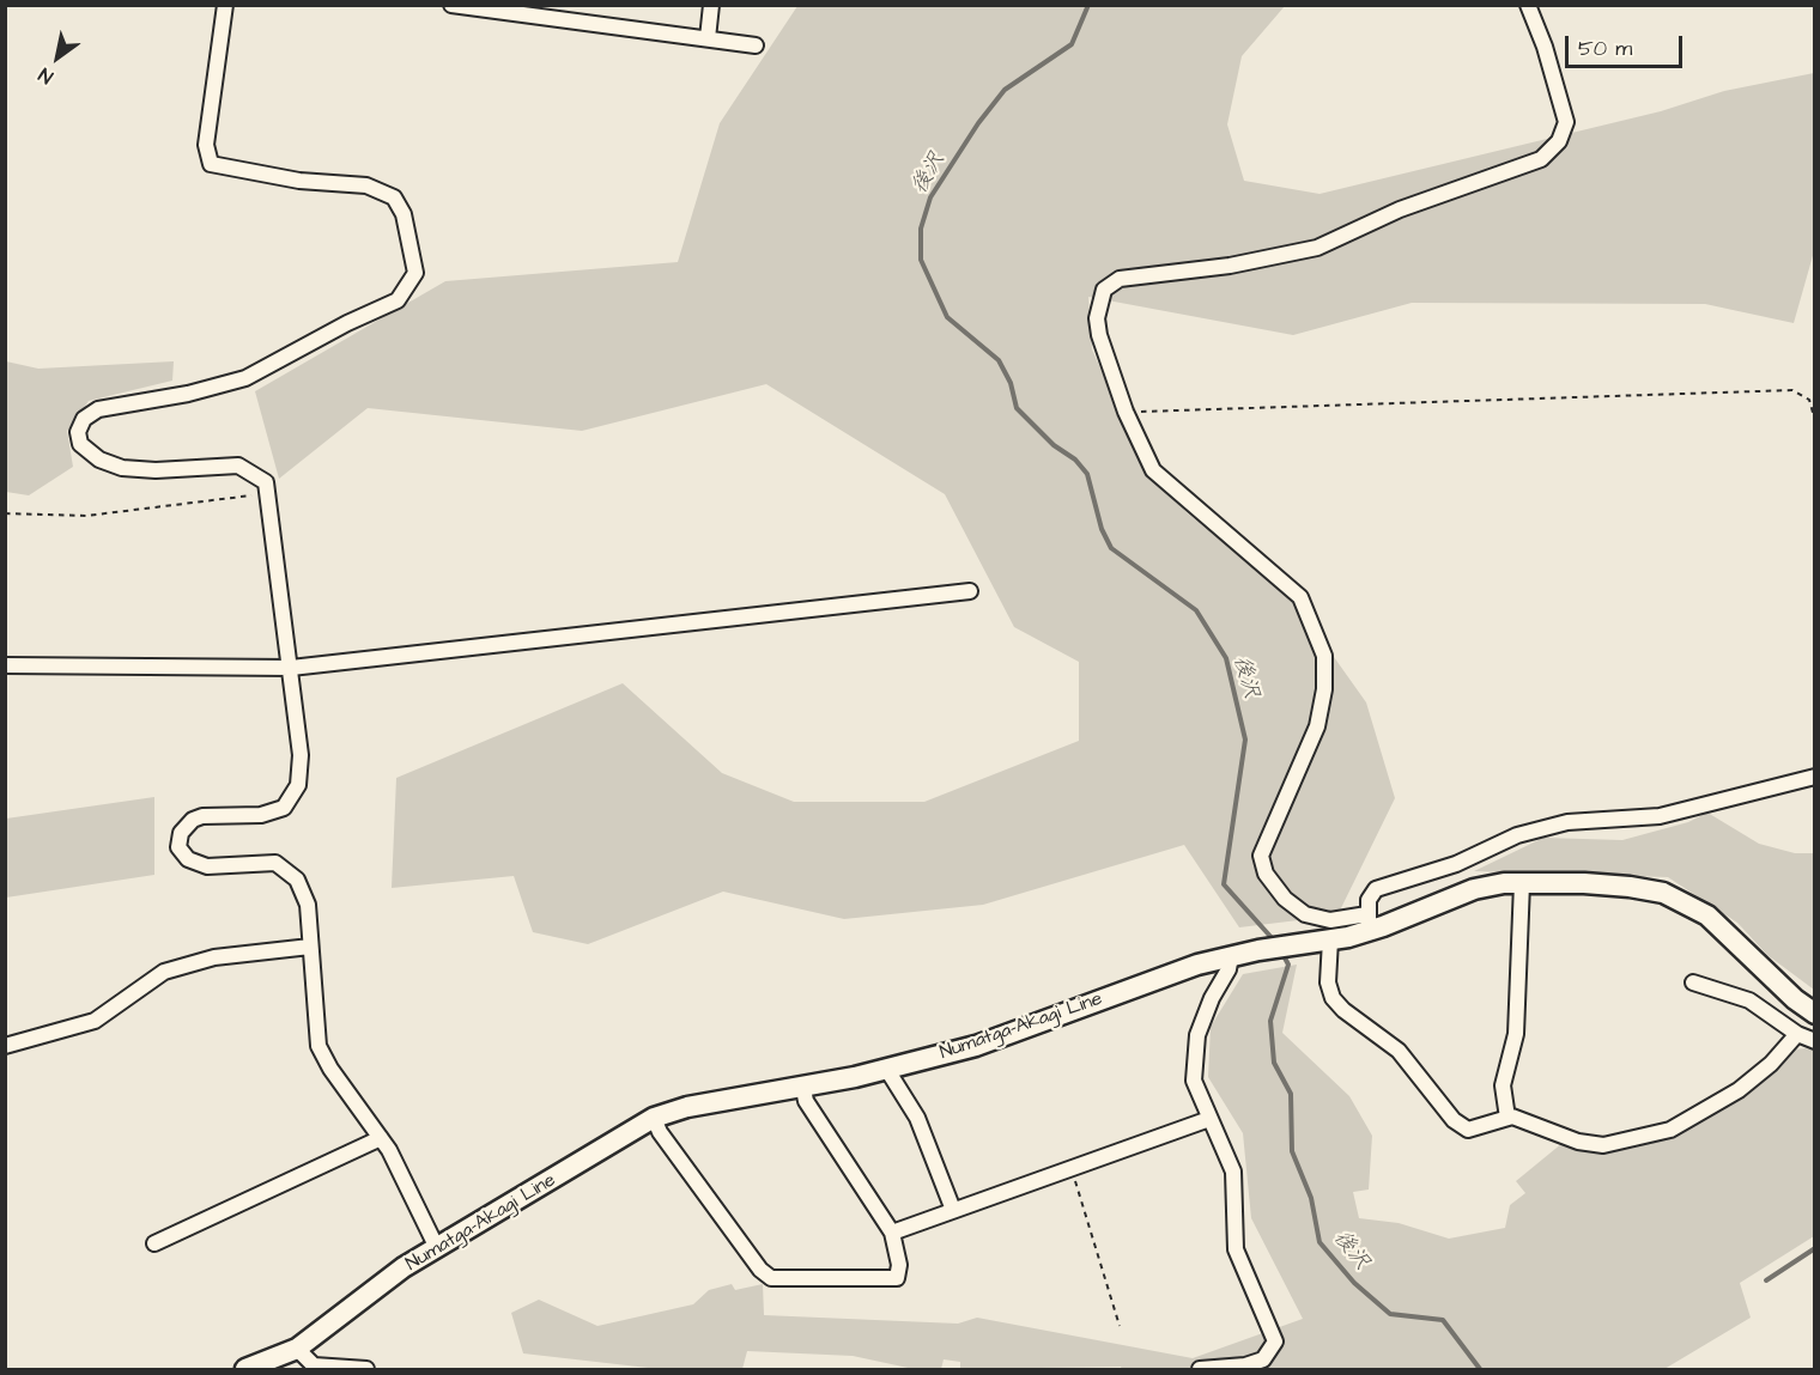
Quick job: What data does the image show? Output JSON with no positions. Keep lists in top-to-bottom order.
{
  "streets": {
    "main road": ["Numatga-Akagi Line"]
  },
  "water": ["後沢"],
  "scale_bar": "50 m",
  "north": "bottom left"
}
